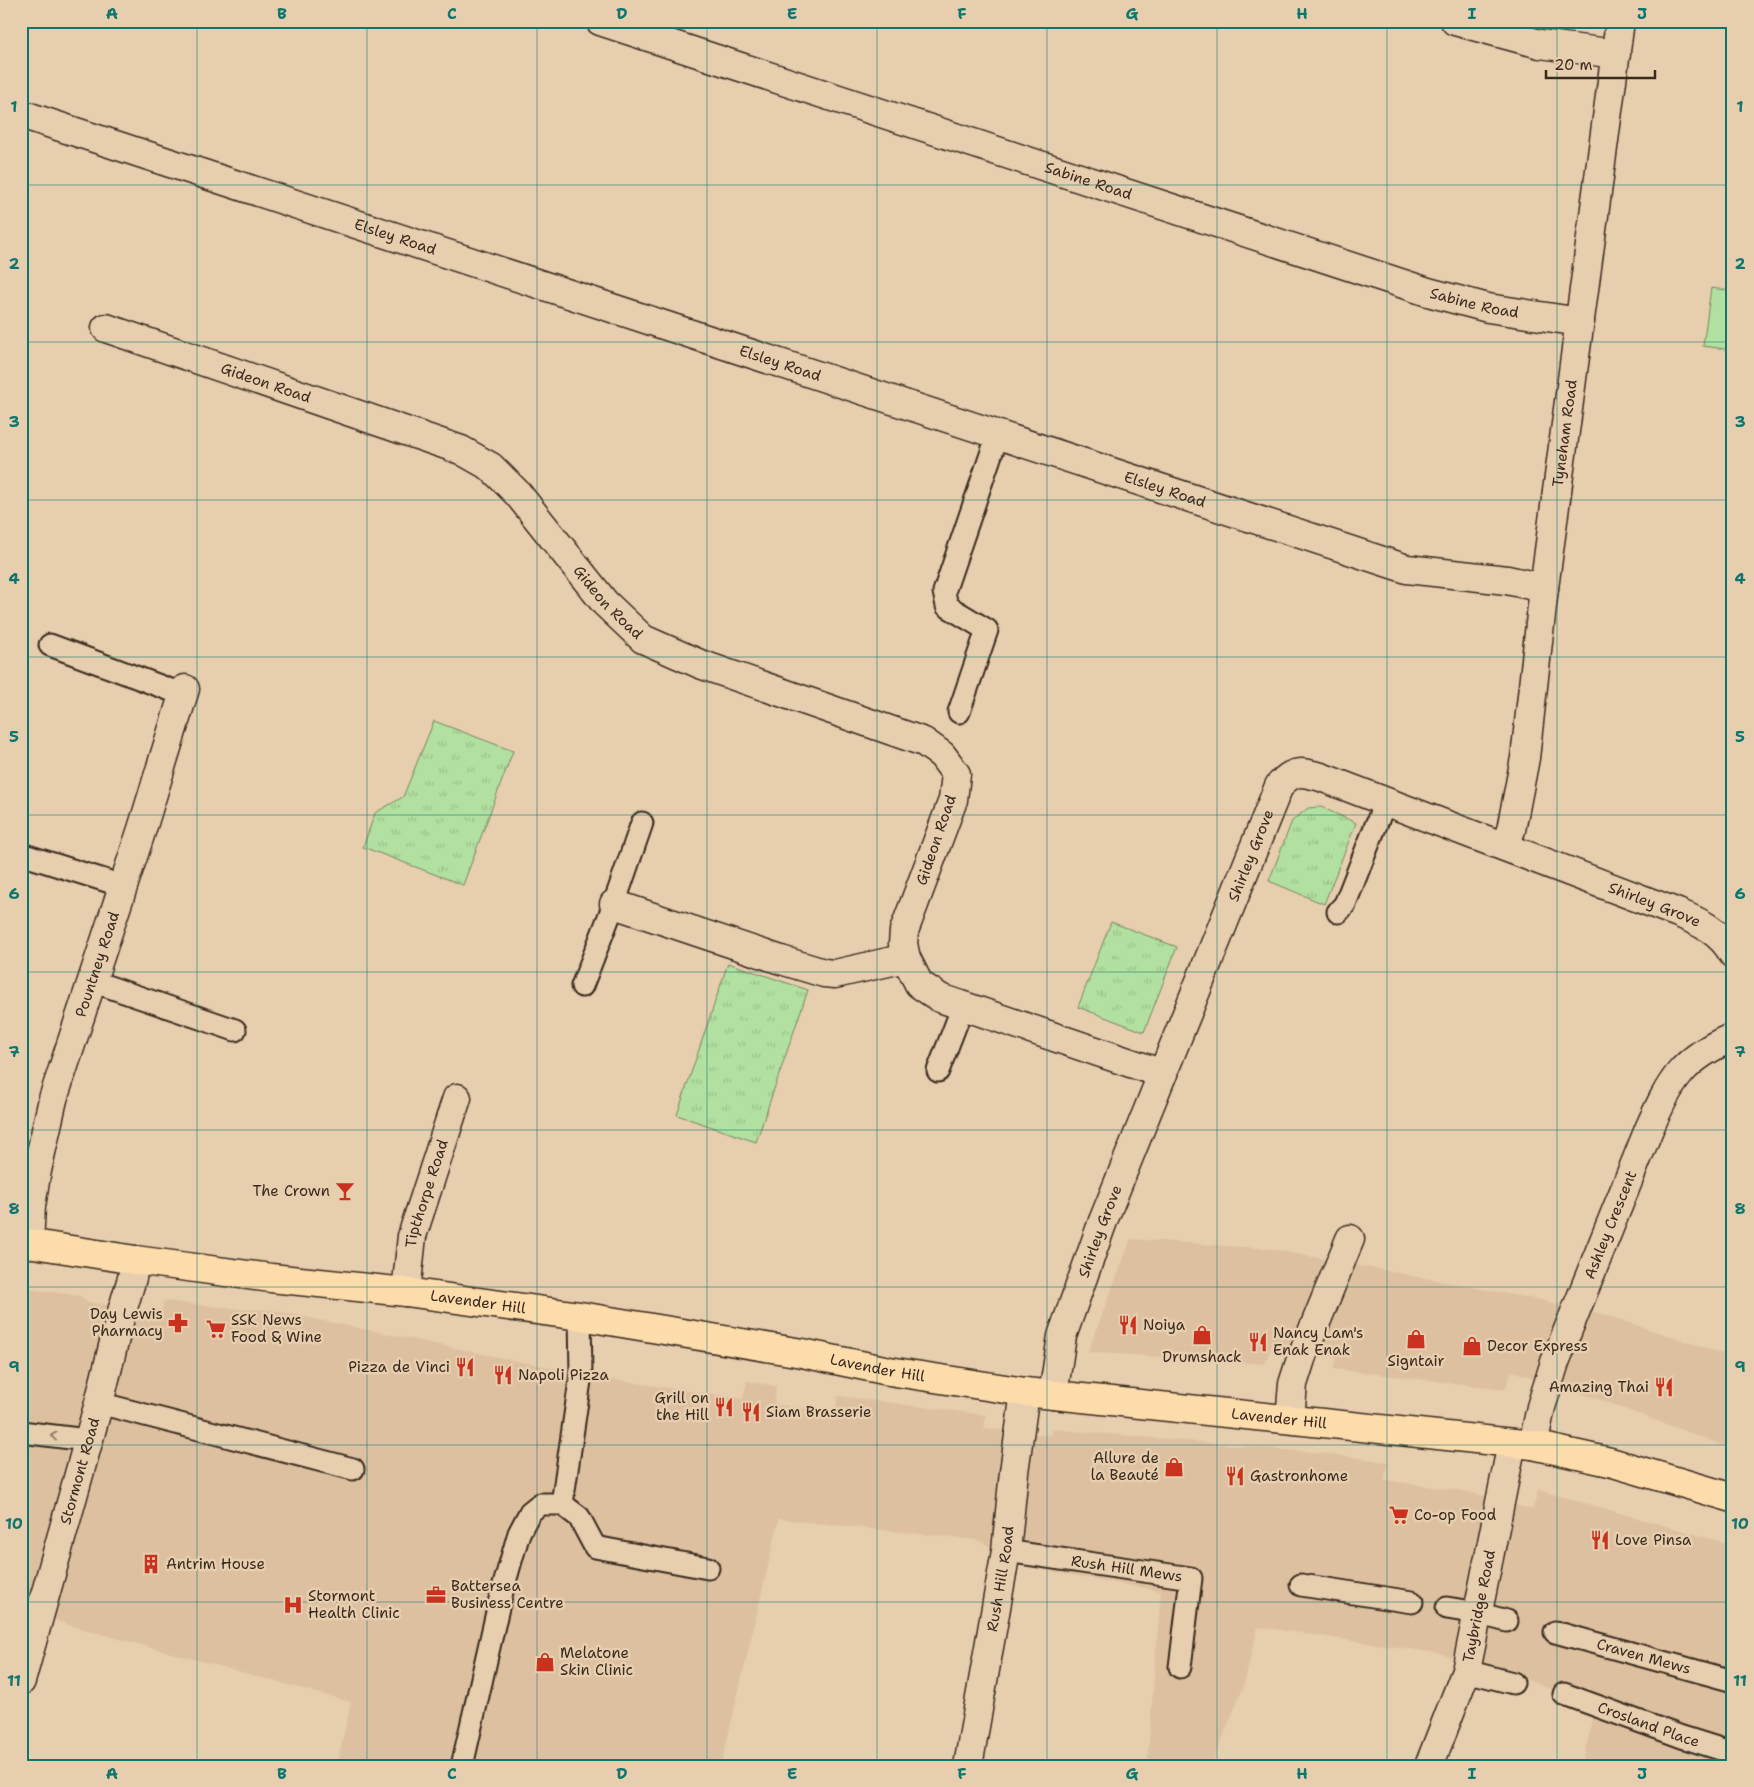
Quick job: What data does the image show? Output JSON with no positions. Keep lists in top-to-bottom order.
{
  "streets": {
    "main road": ["Lavender Hill"],
    "street": [
      "Sabine Road",
      "Elsley Road",
      "Gideon Road",
      "Tyneham Road",
      "Shirley Grove",
      "Pountney Road",
      "Tipthorpe Road",
      "Ashley Crescent",
      "Stormont Road",
      "Rush Hill Road",
      "Taybridge Road"
    ],
    "lane": ["Rush Hill Mews", "Craven Mews", "Crosland Place"]
  },
  "crossings": [
    ["Sabine Road", "Tyneham Road"],
    ["Elsley Road", "Tyneham Road"],
    ["Gideon Road", "Shirley Grove"],
    ["Tyneham Road", "Shirley Grove"],
    ["Shirley Grove", "Lavender Hill"],
    ["Pountney Road", "Lavender Hill"],
    ["Tipthorpe Road", "Lavender Hill"],
    ["Ashley Crescent", "Lavender Hill"],
    ["Ashley Crescent", "Taybridge Road"],
    ["Lavender Hill", "Stormont Road"],
    ["Lavender Hill", "Rush Hill Road"],
    ["Lavender Hill", "Taybridge Road"],
    ["Rush Hill Mews", "Rush Hill Road"]
  ],
  "places": {
    "bar": ["The Crown"],
    "pharmacy": ["Day Lewis Pharmacy"],
    "restaurant": [
      "Noiya",
      "Nancy Lam's Enak Enak",
      "Pizza de Vinci",
      "Napoli Pizza",
      "Amazing Thai",
      "Grill on the Hill",
      "Siam Brasserie",
      "Gastronhome",
      "Love Pinsa"
    ],
    "supermarket": ["SSK News Food & Wine", "Co-op Food"],
    "shop": [
      "Drumshack",
      "Signtair",
      "Decor Express",
      "Allure de la Beauté",
      "Melatone Skin Clinic"
    ],
    "building": ["Antrim House"],
    "office": ["Battersea Business Centre"],
    "hospital": ["Stormont Health Clinic"]
  },
  "scale_bar": "20 m",
  "grid": {
    "columns": [
      "A",
      "B",
      "C",
      "D",
      "E",
      "F",
      "G",
      "H",
      "I",
      "J"
    ],
    "rows": [
      "1",
      "2",
      "3",
      "4",
      "5",
      "6",
      "7",
      "8",
      "9",
      "10",
      "11"
    ]
  }
}
